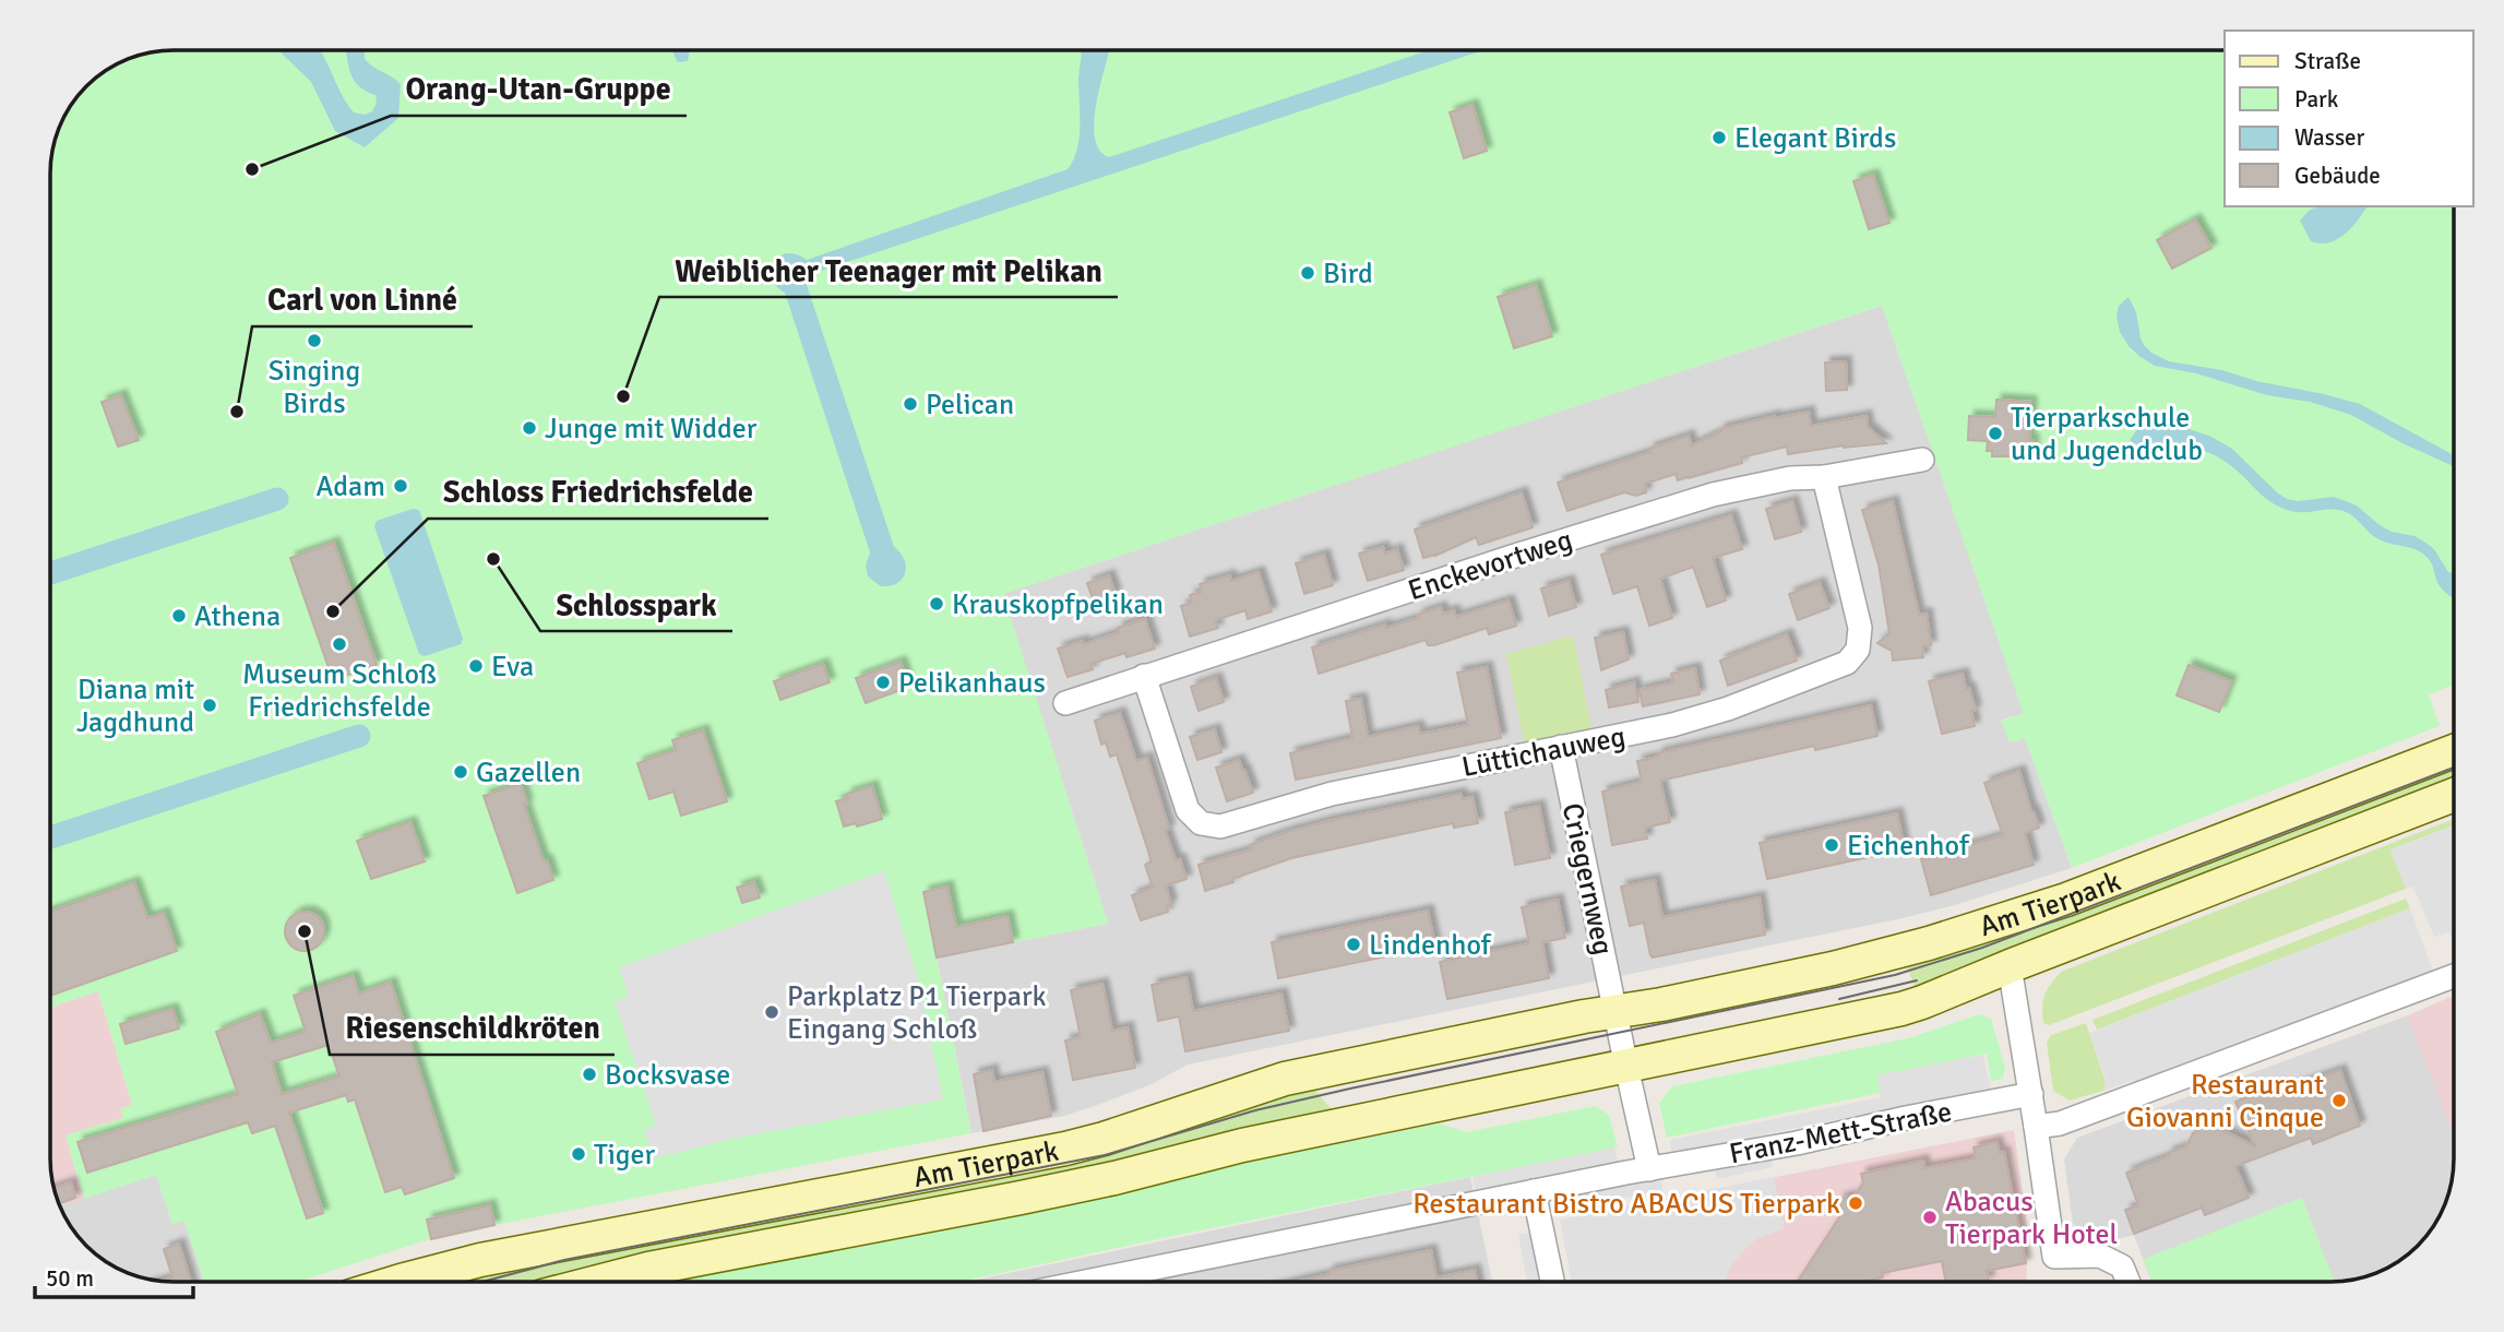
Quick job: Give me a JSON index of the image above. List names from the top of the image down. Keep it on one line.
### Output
{"streets":{"main road":["Am Tierpark"],"street":["Enckevortweg","Lüttichauweg","Criegernweg","Franz-Mett-Straße"]},"crossings":[["Enckevortweg","Lüttichauweg"],["Lüttichauweg","Criegernweg"],["Criegernweg","Am Tierpark"]],"places":["Elegant Birds","Orang-Utan-Gruppe","Bird","Singing Birds","Weiblicher Teenager mit Pelikan","Pelican","Carl von Linné","Junge mit Widder","Tierparkschule und Jugendclub","Adam","Schlosspark","Krauskopfpelikan","Schloss Friedrichsfelde","Athena","Museum Schloß Friedrichsfelde","Eva","Pelikanhaus","Diana mit Jagdhund","Gazellen","Eichenhof","Riesenschildkröten","Lindenhof","Parkplatz P1 Tierpark Eingang Schloß","Bocksvase","Restaurant Giovanni Cinque","Tiger","Restaurant Bistro ABACUS Tierpark","Abacus Tierpark Hotel"],"legend":["Straße","Park","Wasser","Gebäude"],"scale_bar":"50 m"}
